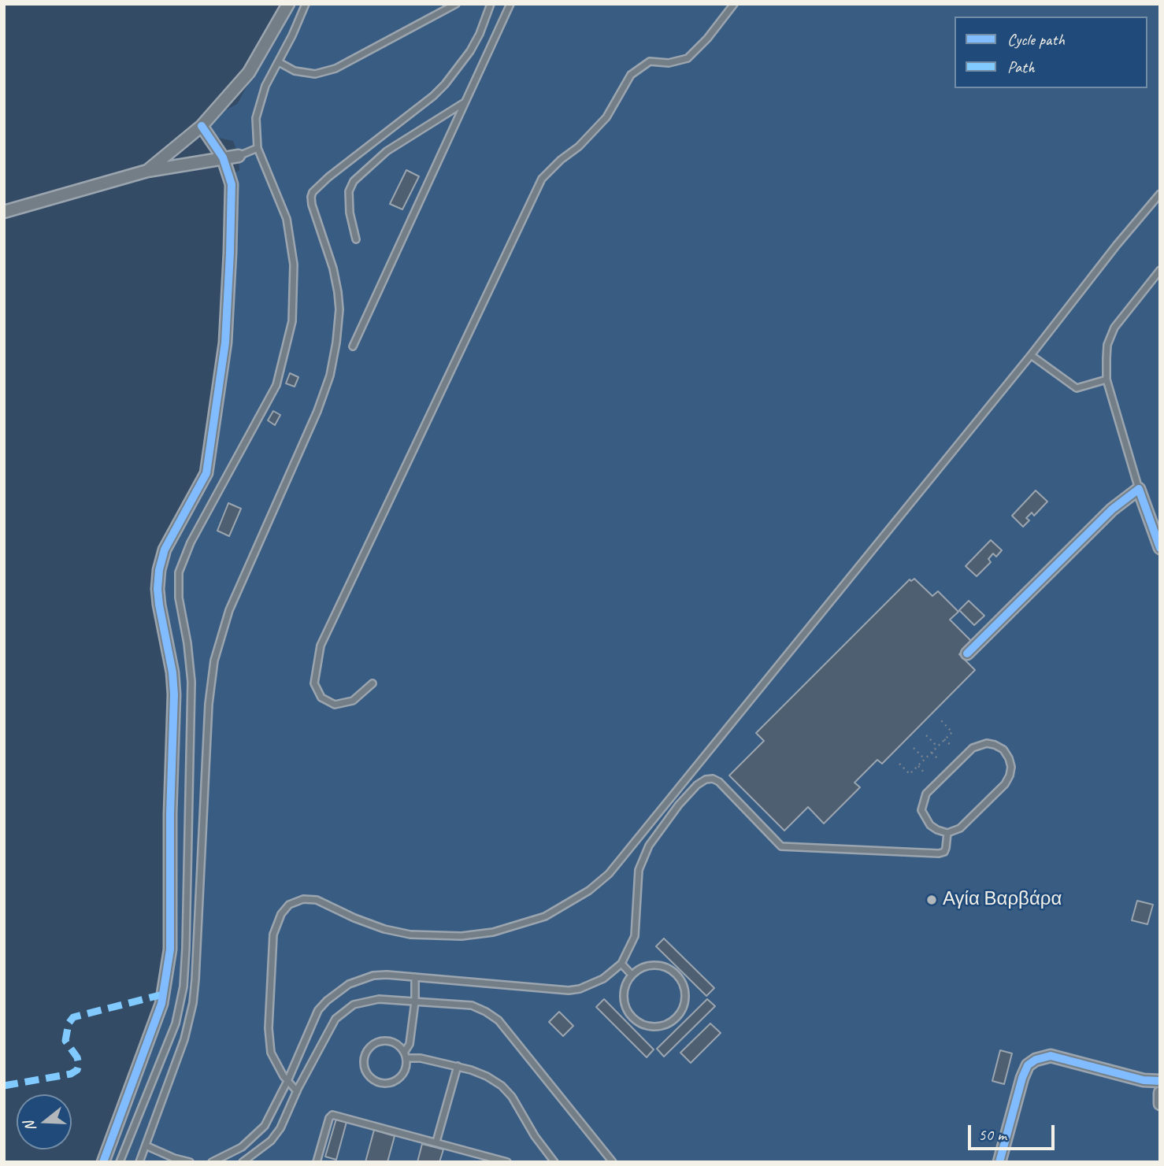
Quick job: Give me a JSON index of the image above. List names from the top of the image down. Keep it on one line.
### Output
{"places":["Αγία Βαρβάρα"],"legend":["Cycle path","Path"],"scale_bar":"50 m","north":"left"}
